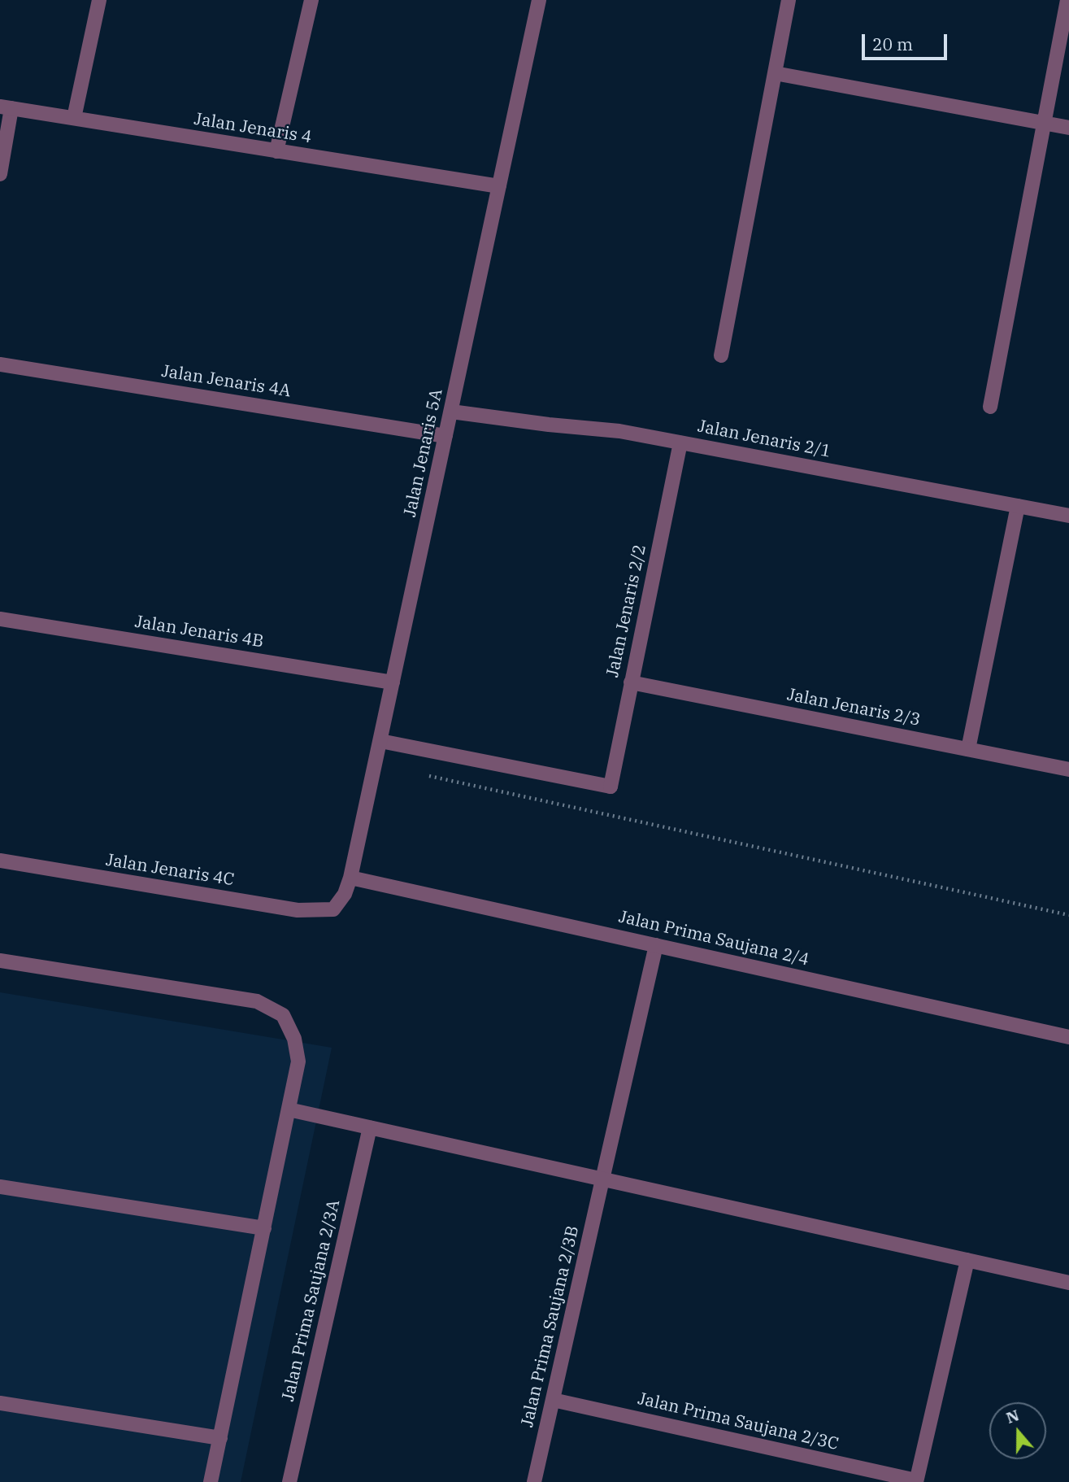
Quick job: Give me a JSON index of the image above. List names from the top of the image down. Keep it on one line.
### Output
{"streets":{"street":["Jalan Jenaris 4","Jalan Jenaris 4A","Jalan Jenaris 2/1","Jalan Jenaris 5A","Jalan Jenaris 2/2","Jalan Jenaris 4B","Jalan Jenaris 2/3","Jalan Jenaris 4C","Jalan Prima Saujana 2/4","Jalan Prima Saujana 2/3A","Jalan Prima Saujana 2/3B","Jalan Prima Saujana 2/3C"]},"crossings":[["Jalan Jenaris 4","Jalan Jenaris 5A"],["Jalan Jenaris 4A","Jalan Jenaris 5A"],["Jalan Jenaris 2/1","Jalan Jenaris 5A"],["Jalan Jenaris 2/1","Jalan Jenaris 2/2"],["Jalan Jenaris 5A","Jalan Jenaris 2/2"],["Jalan Jenaris 5A","Jalan Jenaris 4B"],["Jalan Jenaris 5A","Jalan Jenaris 4C"],["Jalan Jenaris 5A","Jalan Prima Saujana 2/4"],["Jalan Jenaris 2/2","Jalan Jenaris 2/3"],["Jalan Prima Saujana 2/4","Jalan Prima Saujana 2/3B"],["Jalan Prima Saujana 2/3B","Jalan Prima Saujana 2/3C"]],"scale_bar":"20 m","north":"top"}
